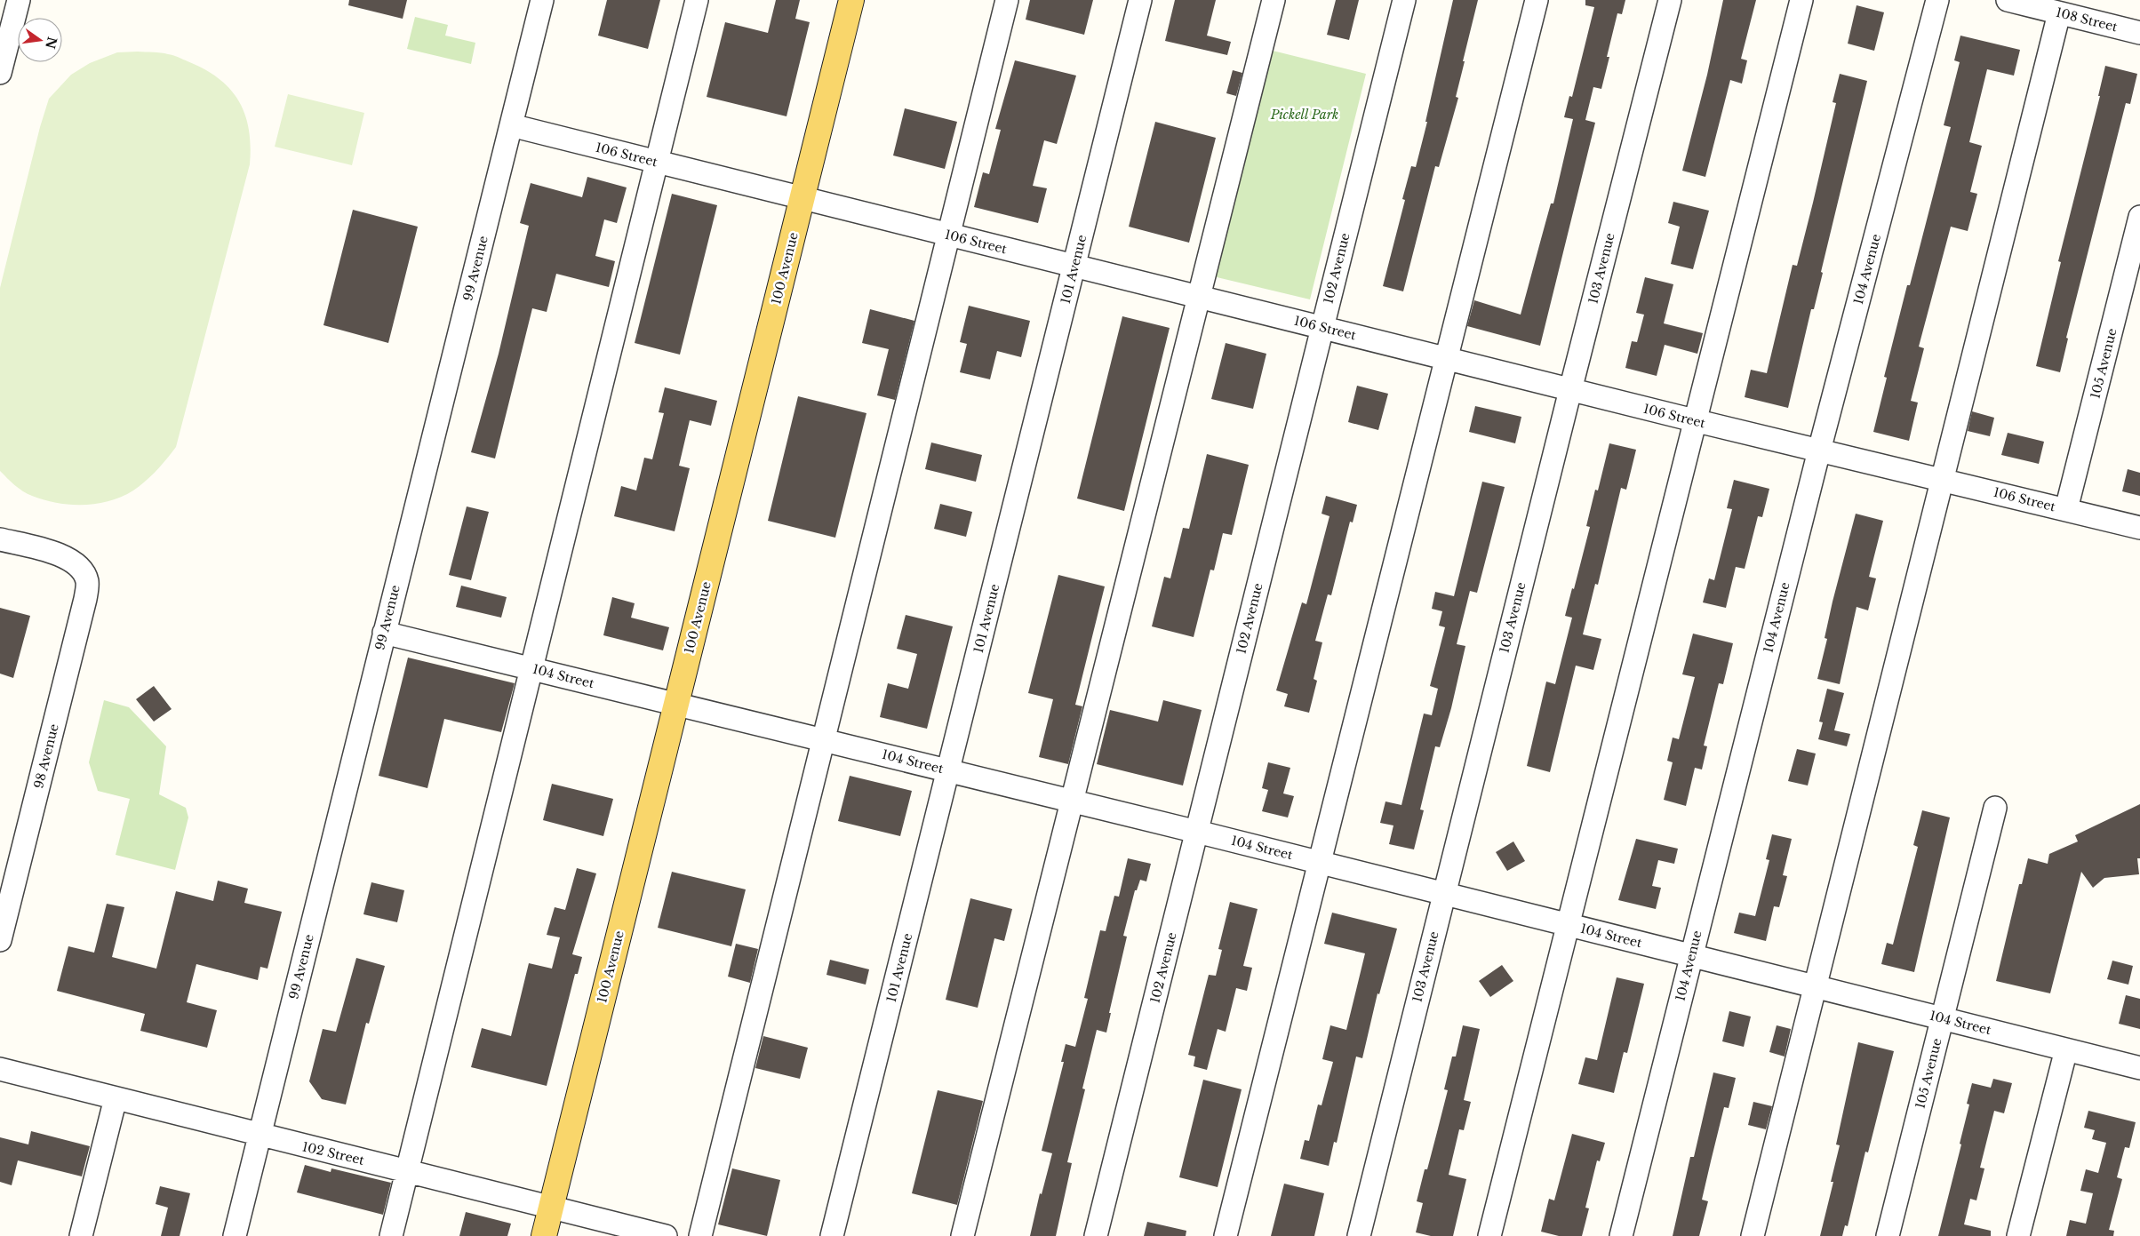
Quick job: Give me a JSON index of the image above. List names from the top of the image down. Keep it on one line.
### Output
{"streets":{"main road":["100 Avenue"],"street":["108 Street","106 Street","99 Avenue","102 Avenue","103 Avenue","101 Avenue","104 Avenue","105 Avenue","104 Street","98 Avenue","102 Street"]},"crossings":[["106 Street","99 Avenue"],["106 Street","100 Avenue"],["106 Street","102 Avenue"],["106 Street","103 Avenue"],["106 Street","101 Avenue"],["106 Street","104 Avenue"],["106 Street","105 Avenue"],["99 Avenue","104 Street"],["99 Avenue","102 Street"],["100 Avenue","104 Street"],["100 Avenue","102 Street"],["102 Avenue","104 Street"],["103 Avenue","104 Street"],["101 Avenue","104 Street"],["104 Avenue","104 Street"],["105 Avenue","104 Street"]],"parks":["Pickell Park"],"north":"right"}
